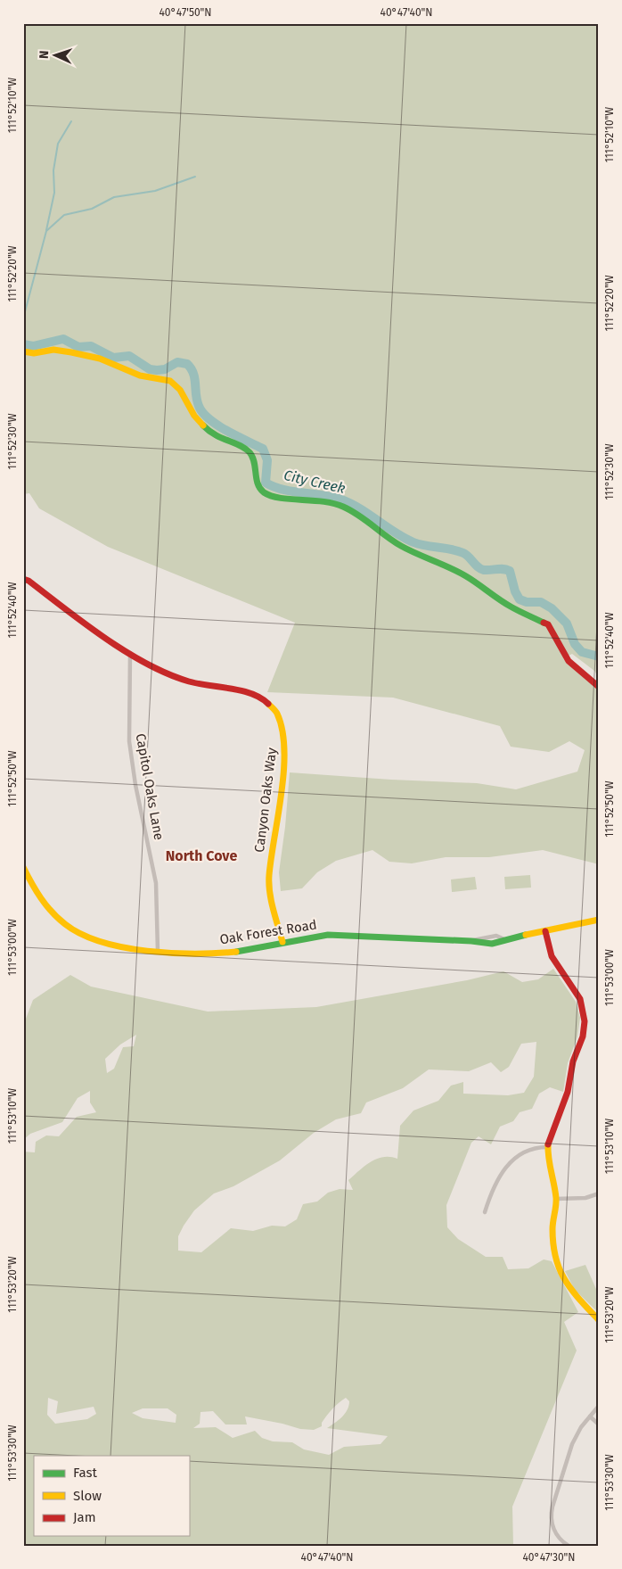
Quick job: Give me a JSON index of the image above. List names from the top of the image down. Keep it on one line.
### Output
{"streets":{"street":["Capitol Oaks Lane","Canyon Oaks Way","Oak Forest Road"]},"crossings":[["Capitol Oaks Lane","Canyon Oaks Way"],["Capitol Oaks Lane","Oak Forest Road"],["Canyon Oaks Way","Oak Forest Road"]],"districts":["North Cove"],"water":["City Creek"],"legend":["Fast","Slow","Jam"],"north":"left","coordinates":["40°47'50\"N","40°47'40\"N","111°52'10\"W","111°52'20\"W","111°52'30\"W","111°52'40\"W","111°52'50\"W","111°53'00\"W","111°53'10\"W","111°53'20\"W","111°53'30\"W","40°47'30\"N"]}
